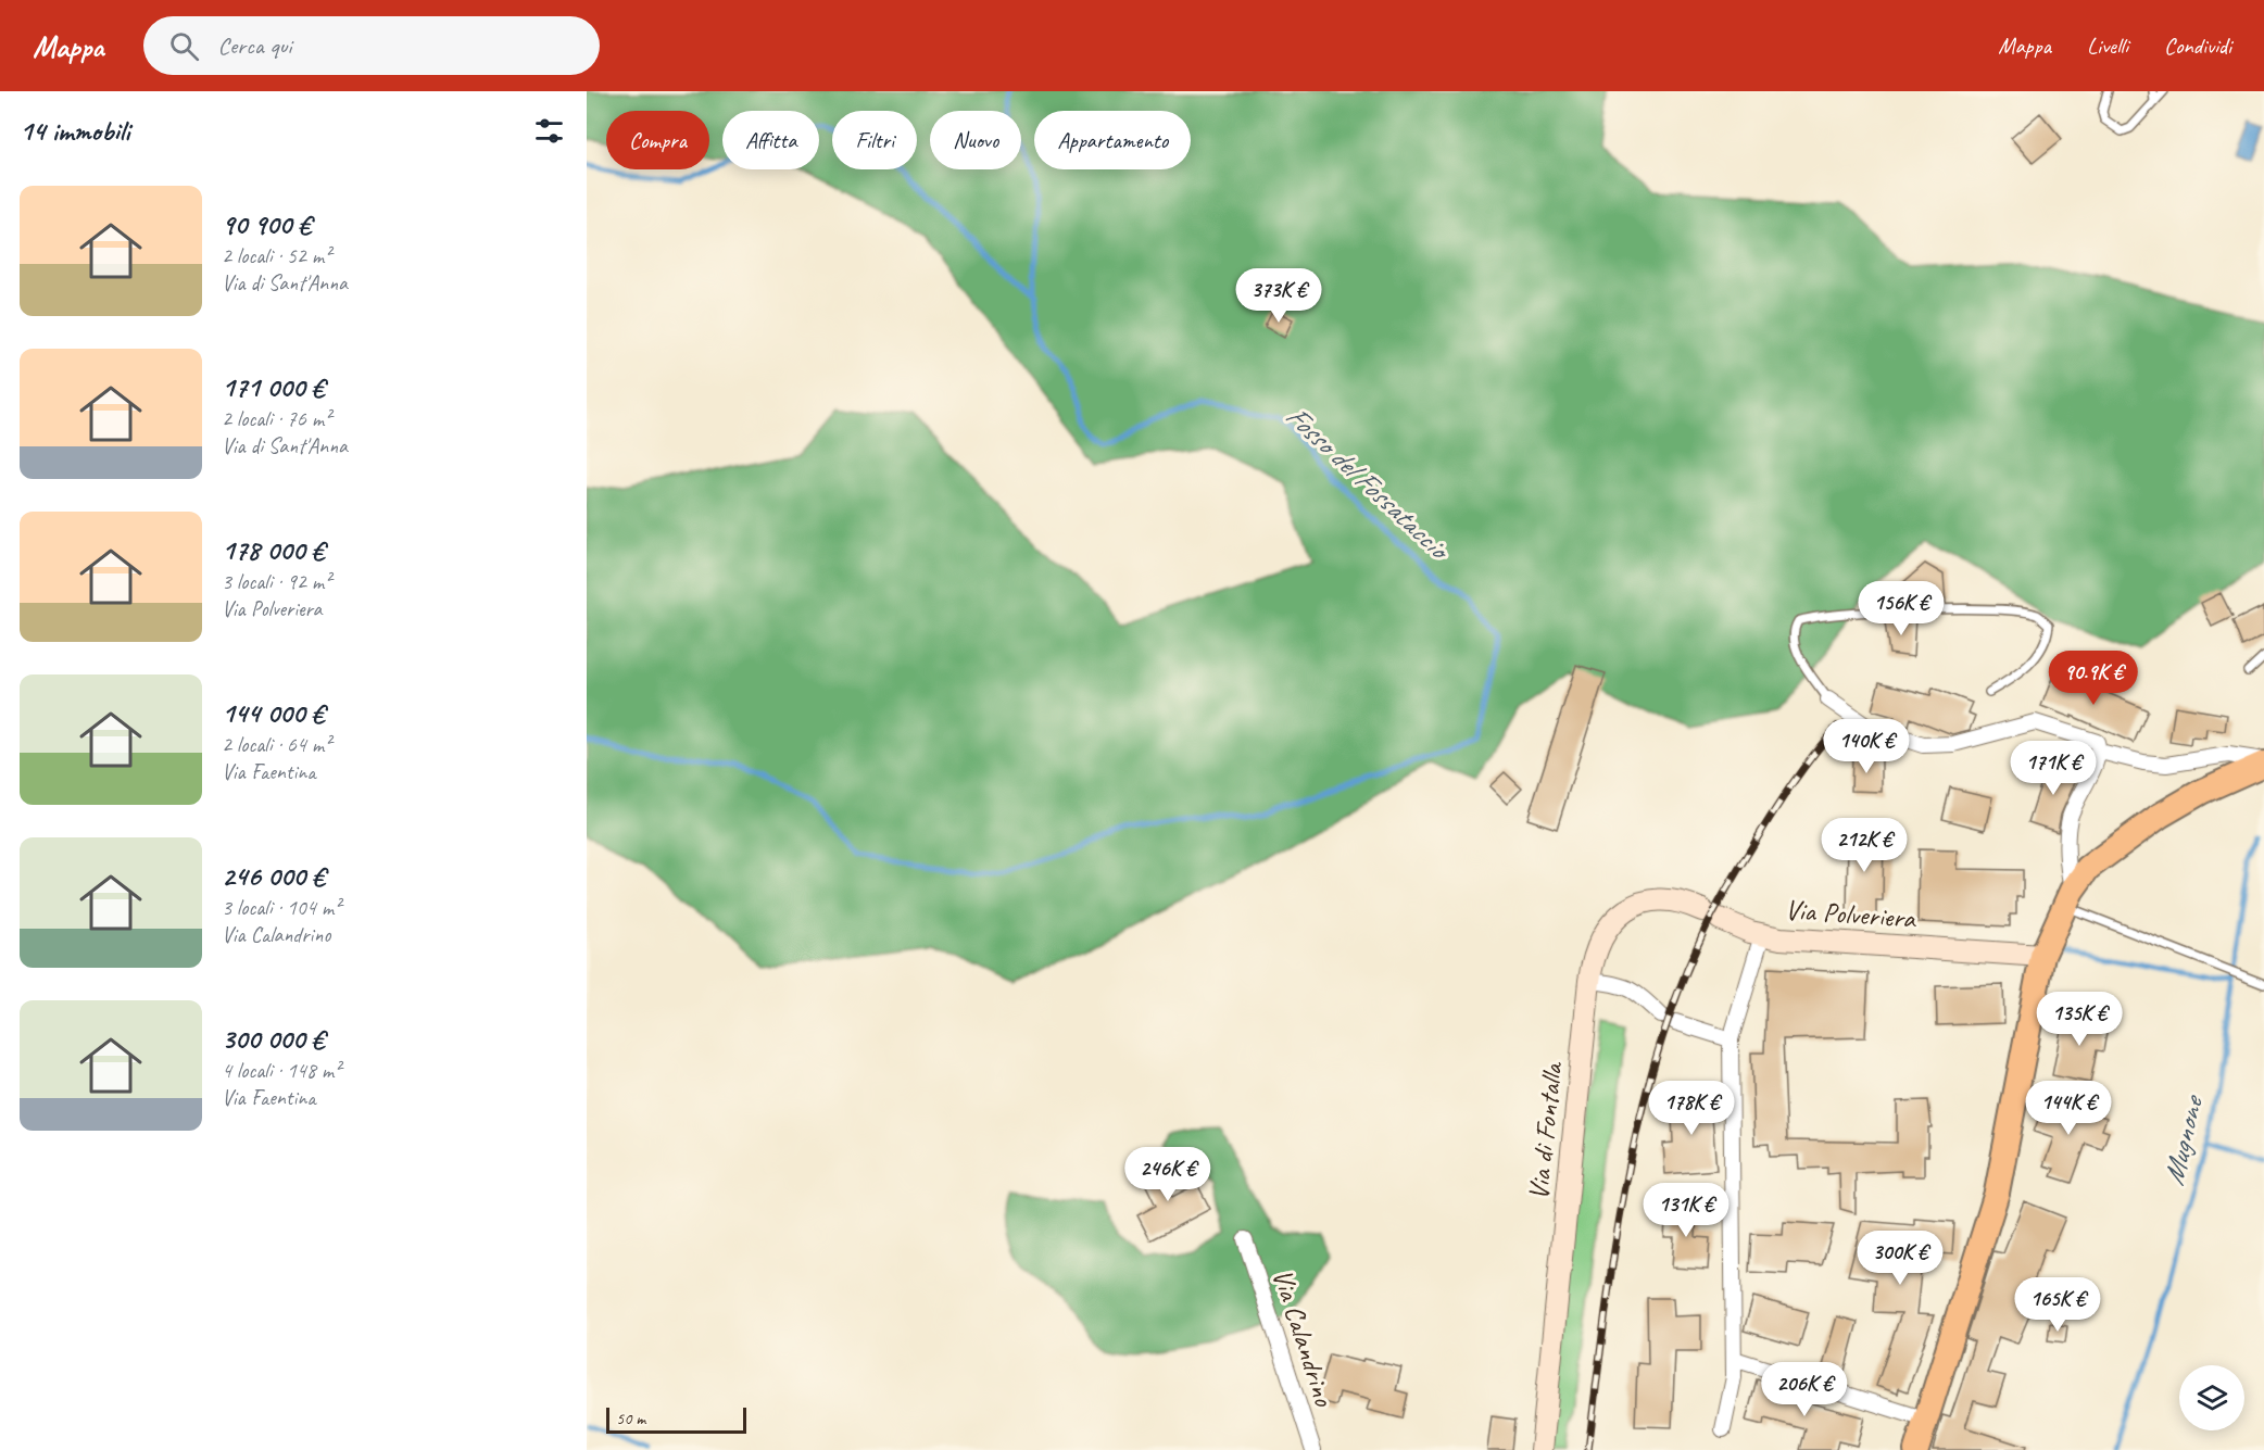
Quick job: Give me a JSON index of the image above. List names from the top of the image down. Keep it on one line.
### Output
{"streets":{"street":["Via Polveriera","Via di Fontalla","Via Calandrino"]},"crossings":[["Via Polveriera","Via di Fontalla"]],"water":["Fosso del Fossataccio","Mugnone"],"scale_bar":"50 m","page":{"header":"Mappa","search":"Cerca qui","nav":["Mappa","Livelli","Condividi"],"heading":"14 immobili","chip":["Compra","Affitta","Filtri","Nuovo","Appartamento"],"list":[{"name":"90 900 €","note":"2 locali · 52 m² · Via di Sant'Anna"},{"name":"171 000 €","note":"2 locali · 76 m² · Via di Sant'Anna"},{"name":"178 000 €","note":"3 locali · 92 m² · Via Polveriera"},{"name":"144 000 €","note":"2 locali · 64 m² · Via Faentina"},{"name":"246 000 €","note":"3 locali · 104 m² · Via Calandrino"},{"name":"300 000 €","note":"4 locali · 148 m² · Via Faentina"}],"price":["373K €","156K €","90.9K €","140K €","171K €","212K €","135K €","178K €","144K €","246K €","131K €","300K €","165K €","206K €"],"scale":"50 m"}}
